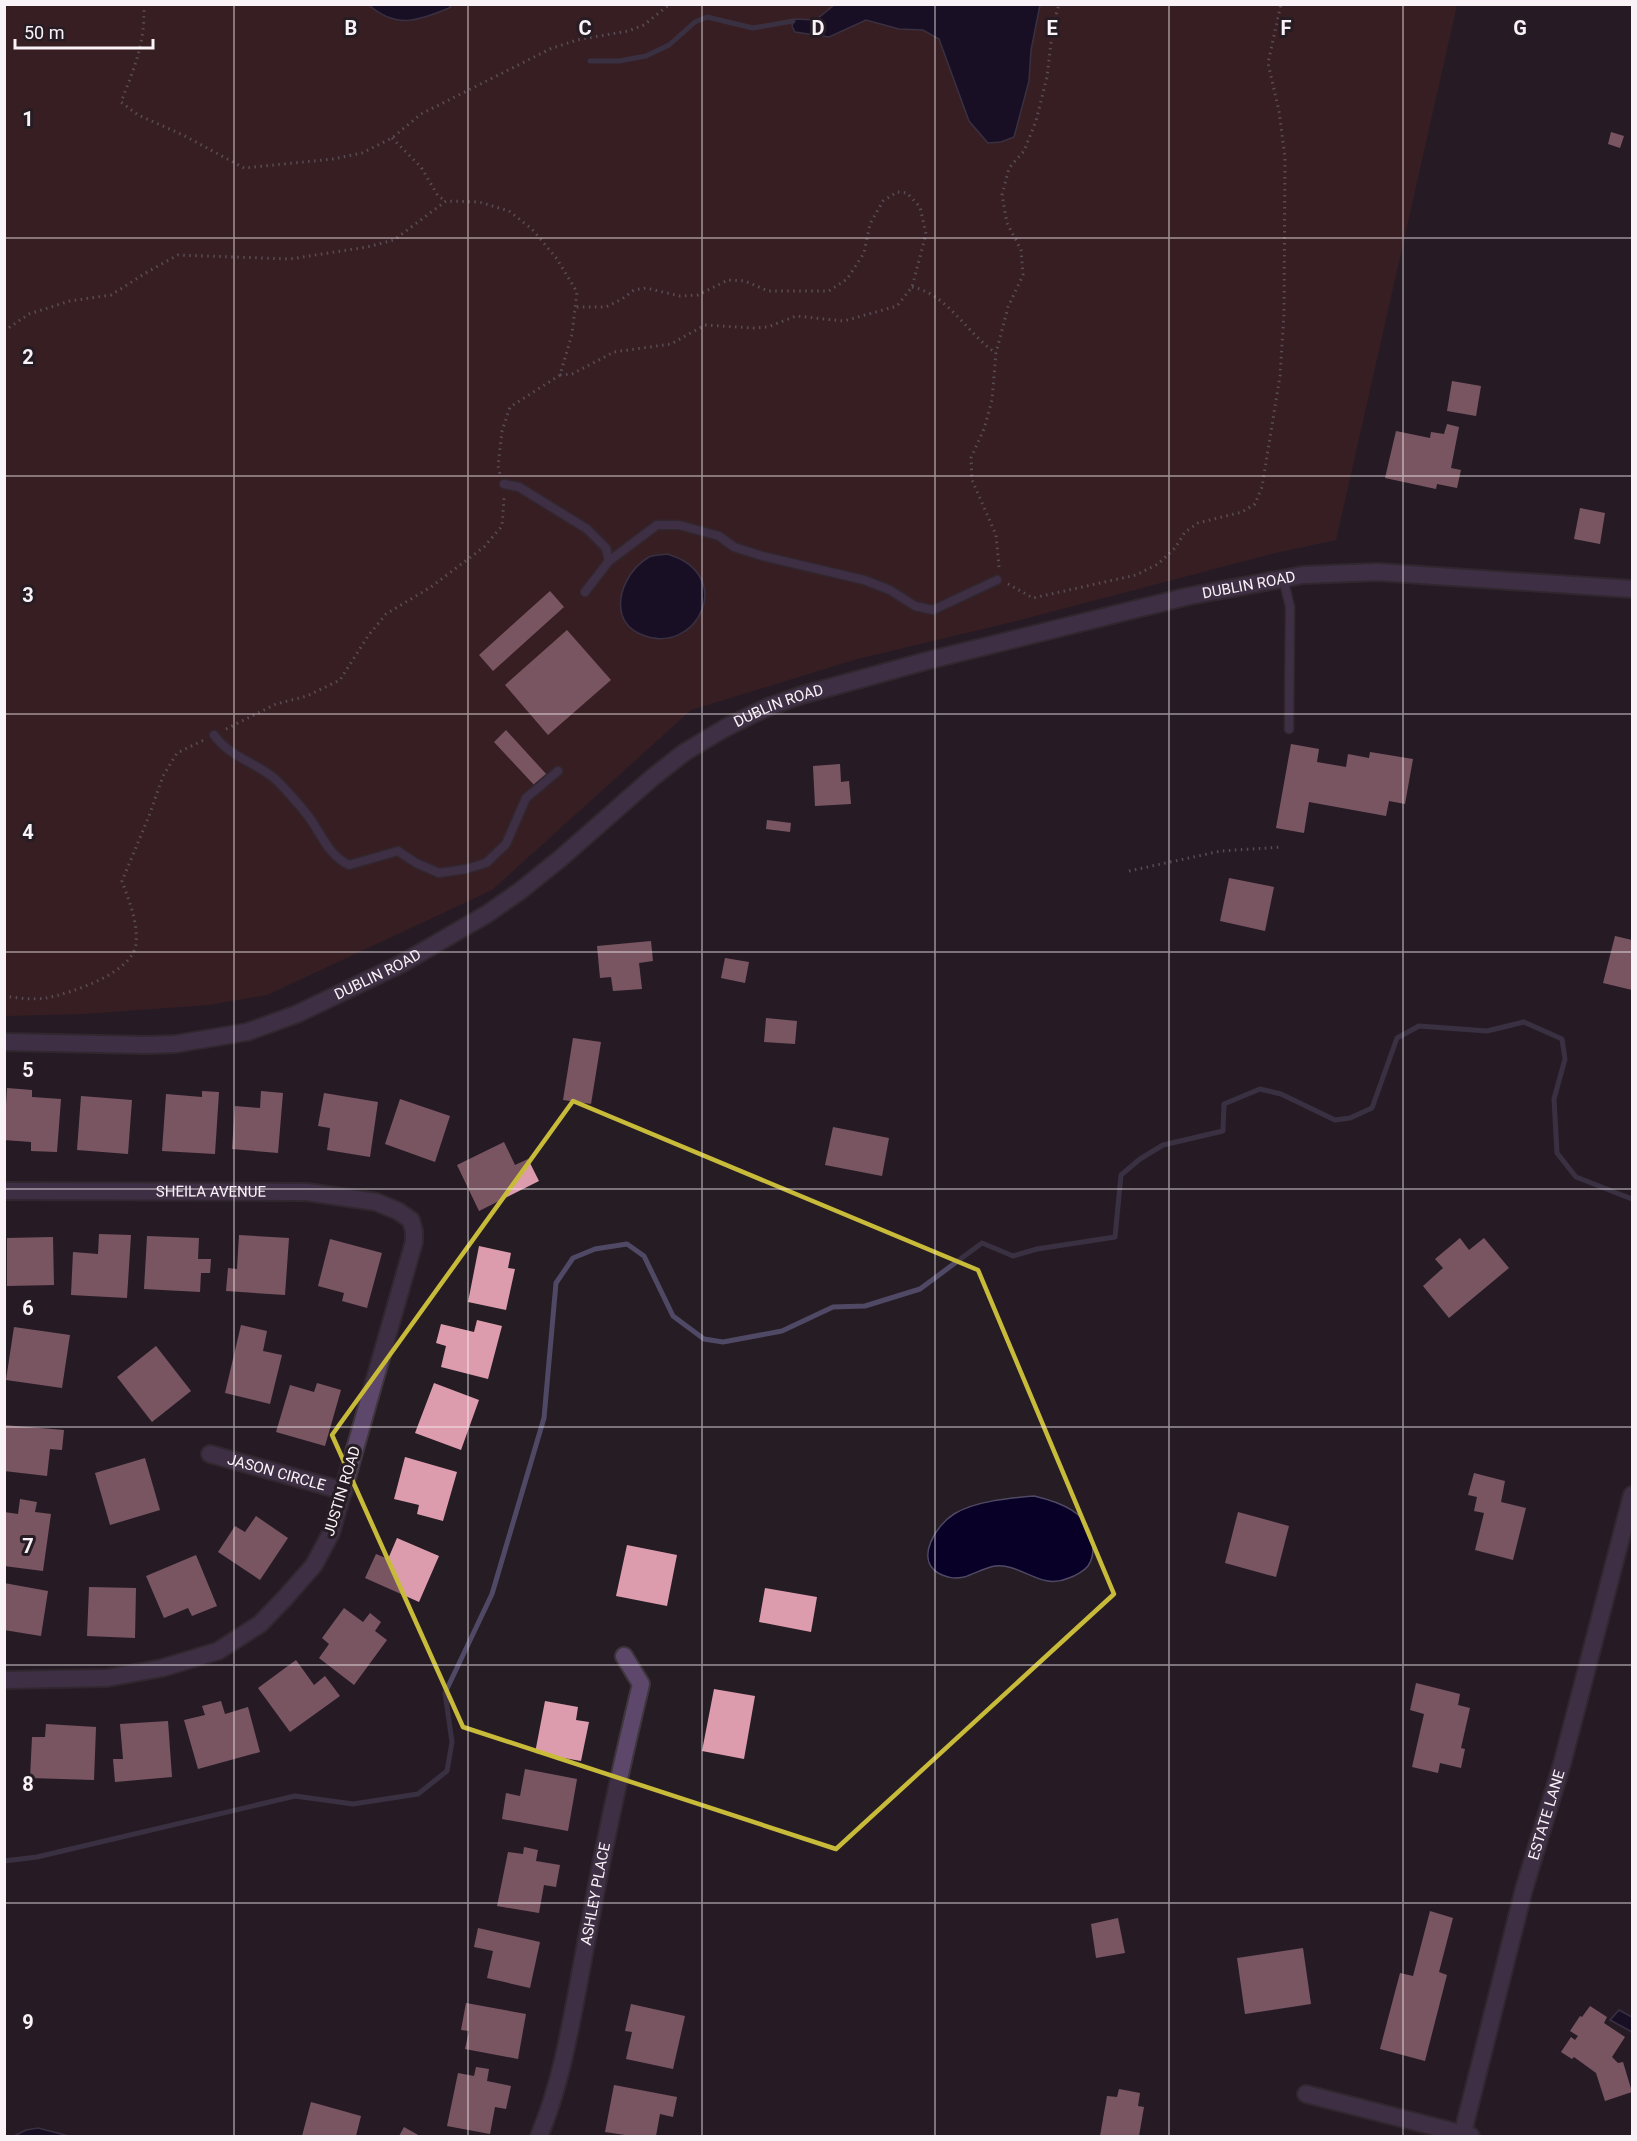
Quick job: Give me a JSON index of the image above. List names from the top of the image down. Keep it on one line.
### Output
{"streets":{"street":["DUBLIN ROAD","SHEILA AVENUE","JASON CIRCLE","JUSTIN ROAD","ESTATE LANE","ASHLEY PLACE"]},"crossings":[["SHEILA AVENUE","JUSTIN ROAD"],["JASON CIRCLE","JUSTIN ROAD"]],"scale_bar":"50 m","grid":{"columns":["B","C","D","E","F","G"],"rows":["1","2","3","4","5","6","7","8","9"]}}
